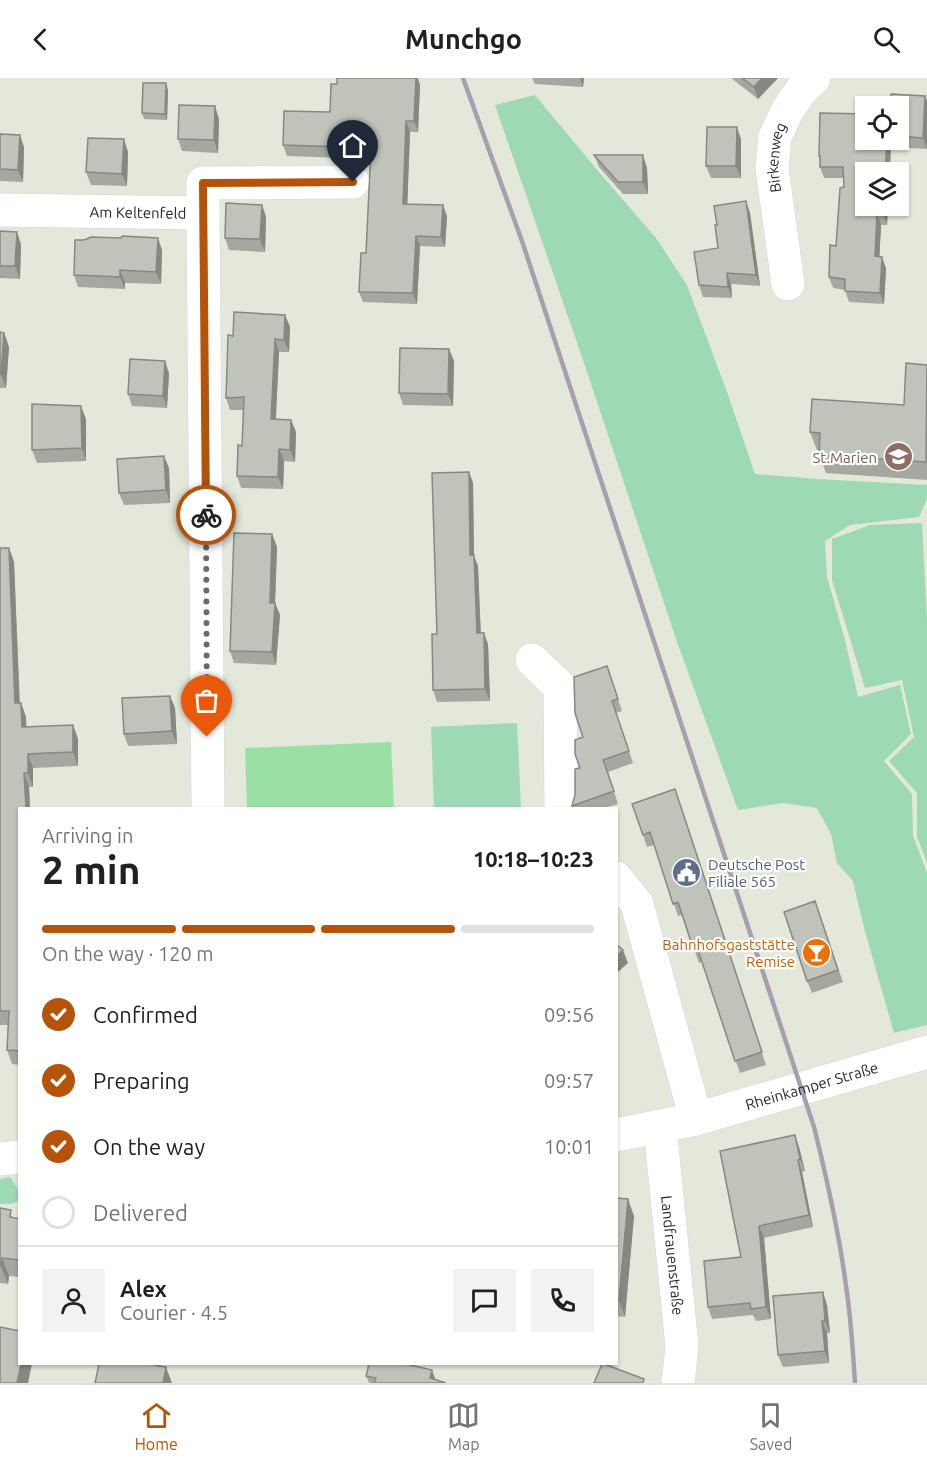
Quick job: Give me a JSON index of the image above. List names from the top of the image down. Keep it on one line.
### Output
{"streets":{"street":["Birkenweg","Am Keltenfeld","Rheinkamper Straße","Landfrauenstraße"]},"crossings":[["Rheinkamper Straße","Landfrauenstraße"]],"places":{"school or university":["St.Marien"],"public building":["Deutsche Post Filiale 565"],"bar":["Bahnhofsgaststätte Remise"]},"page":{"header":"Munchgo","heading":["2 min","Arriving in","10:18–10:23"],"panel":["Alex","Courier · 4.5"],"bar":"On the way · 120 m","list":[["Confirmed","09:56"],["Preparing","09:57"],["On the way","10:01"],"Delivered"],"tabs":["Home","Map","Saved"]}}
